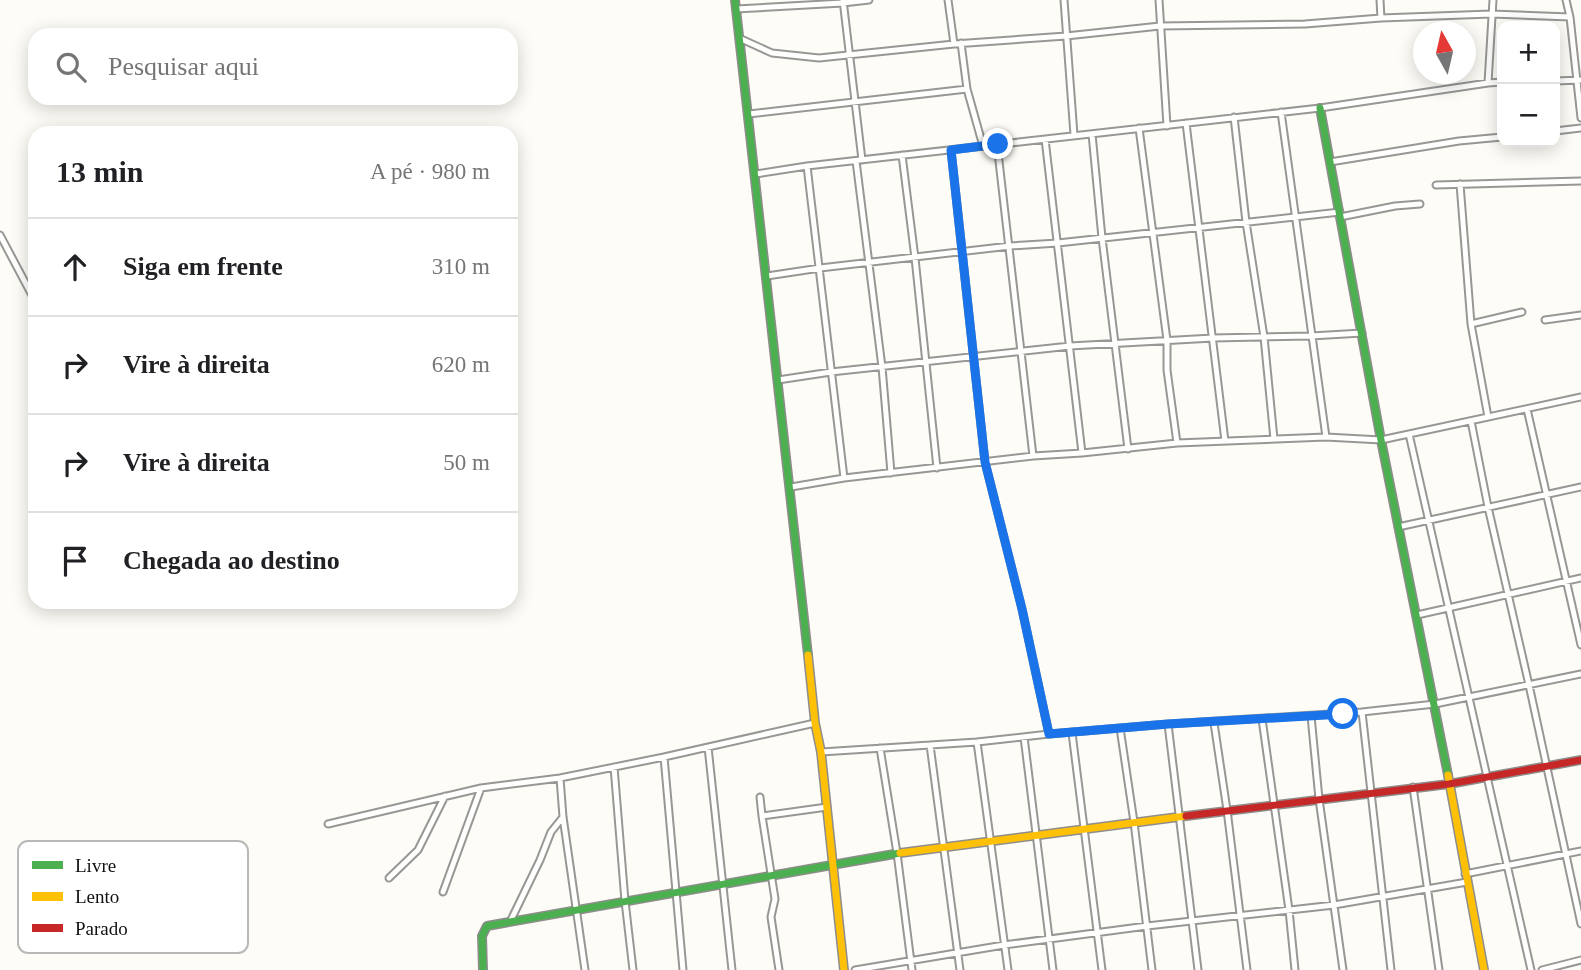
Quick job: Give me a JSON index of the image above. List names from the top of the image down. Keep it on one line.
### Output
{"legend":["Livre","Lento","Parado"],"north":"top","page":{"map_buttons":["+","−"],"search":"Pesquisar aqui","heading":["13 min","A pé · 980 m"],"list":[["Siga em frente","310 m"],["Vire à direita","620 m"],["Vire à direita","50 m"],"Chegada ao destino"]}}
